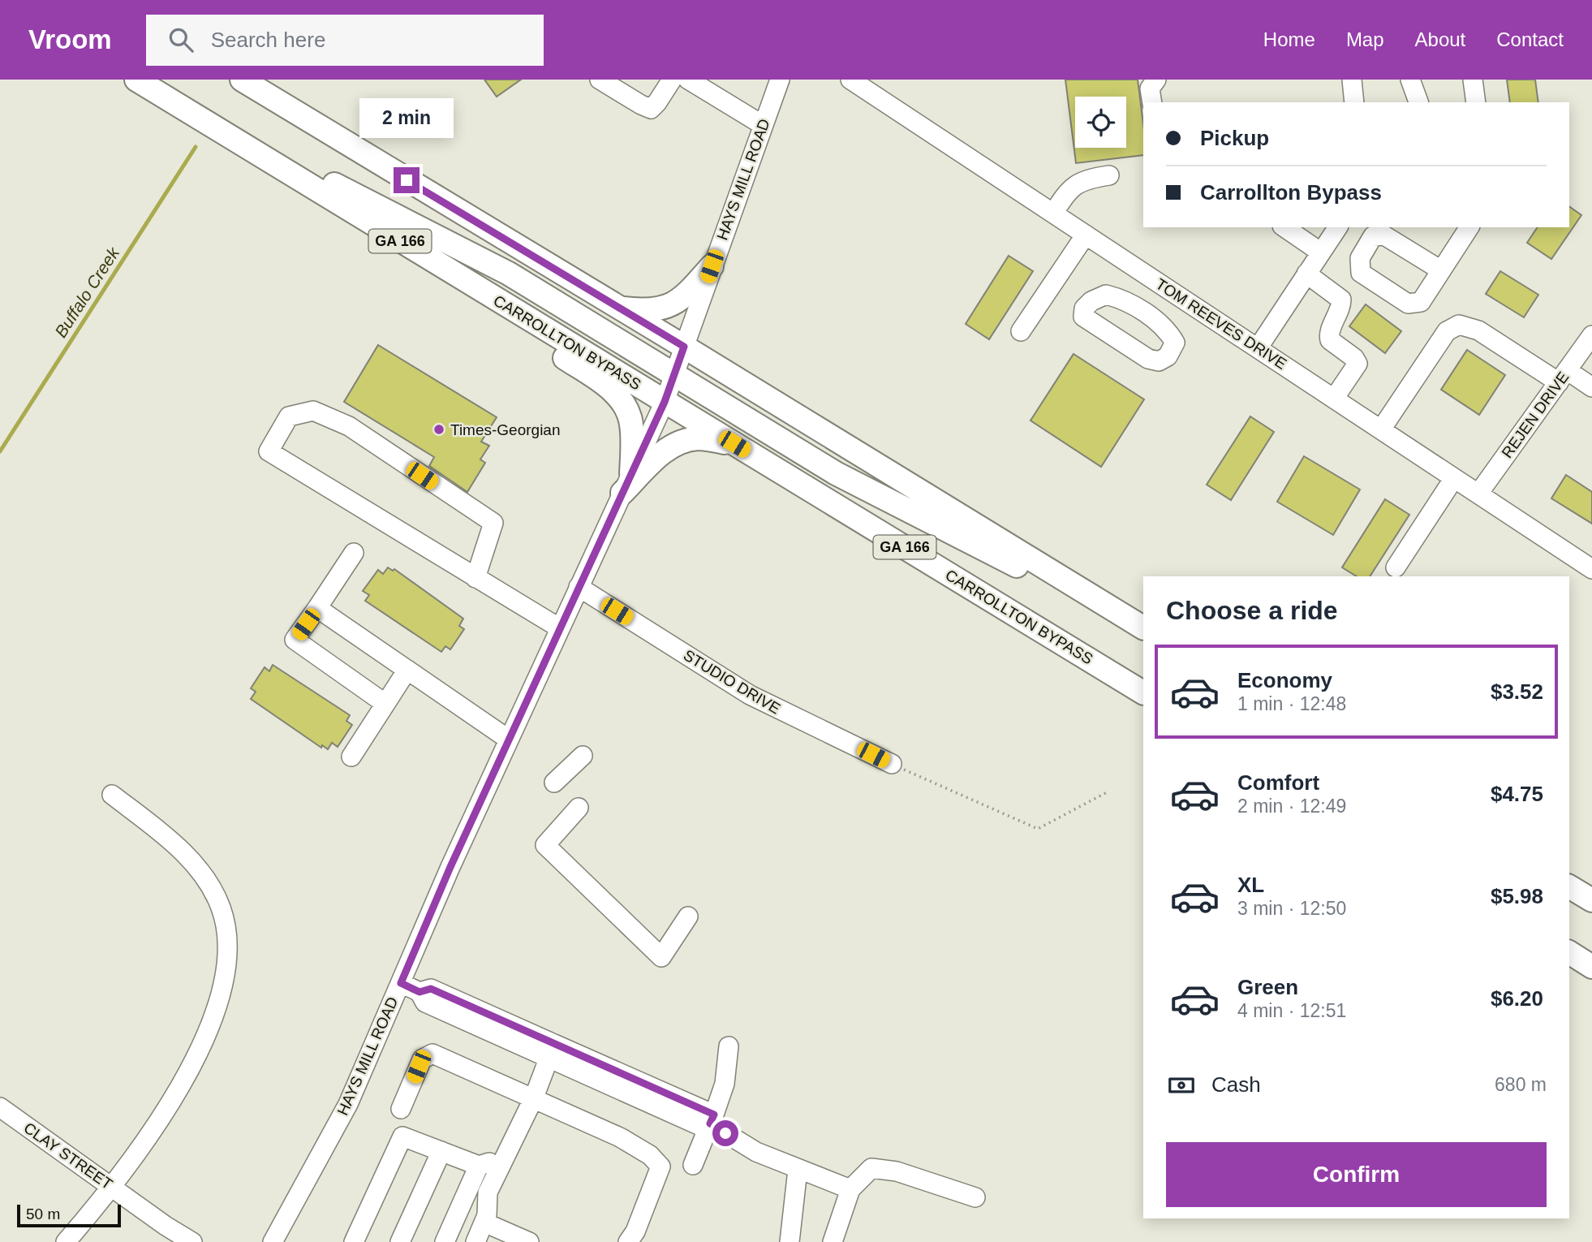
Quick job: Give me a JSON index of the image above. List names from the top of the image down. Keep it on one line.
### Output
{"streets":{"main road":["GA 166","CARROLLTON BYPASS"],"street":["HAYS MILL ROAD","TOM REEVES DRIVE","REJEN DRIVE","STUDIO DRIVE","CLAY STREET"]},"crossings":[["HAYS MILL ROAD","CARROLLTON BYPASS"],["HAYS MILL ROAD","STUDIO DRIVE"],["TOM REEVES DRIVE","REJEN DRIVE"]],"water":["Buffalo Creek"],"places":["Times-Georgian"],"scale_bar":"50 m","page":{"header":"Vroom","search":"Search here","nav":["Home","Map","About","Contact"],"bubble":"2 min","banner":["Pickup","Carrollton Bypass"],"heading":"Choose a ride","list":[{"name":"Economy","note":"1 min · 12:48","value":"$3.52"},{"name":"Comfort","note":"2 min · 12:49","value":"$4.75"},{"name":"XL","note":"3 min · 12:50","value":"$5.98"},{"name":"Green","note":"4 min · 12:51","value":"$6.20"}],"pay":["Cash","680 m"],"buttons":"Confirm","scale":"50 m"}}
